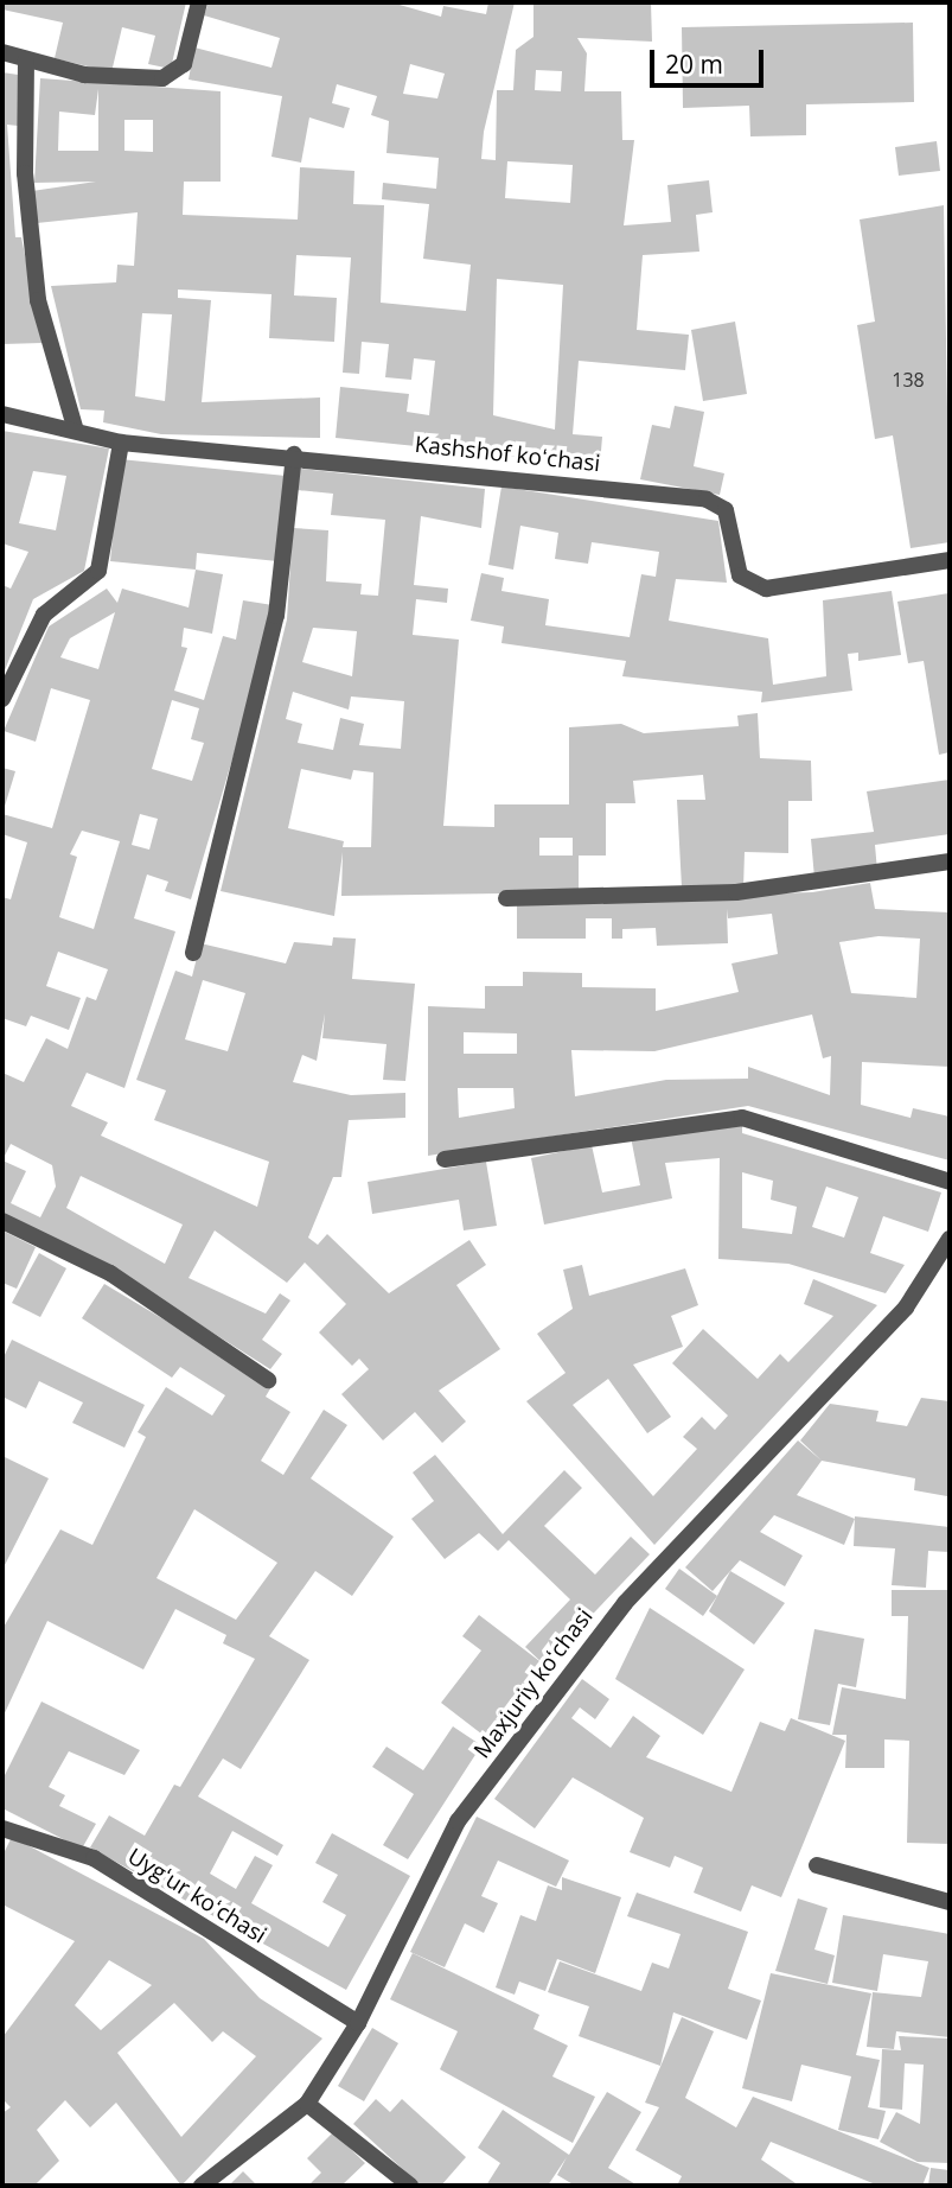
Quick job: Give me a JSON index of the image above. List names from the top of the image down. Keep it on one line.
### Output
{"streets":{"street":["Kashshof koʻchasi","Maxjuriy koʻchasi","Uygʻur koʻchasi"]},"crossings":[["Maxjuriy koʻchasi","Uygʻur koʻchasi"]],"house_numbers":["138"],"scale_bar":"20 m"}
